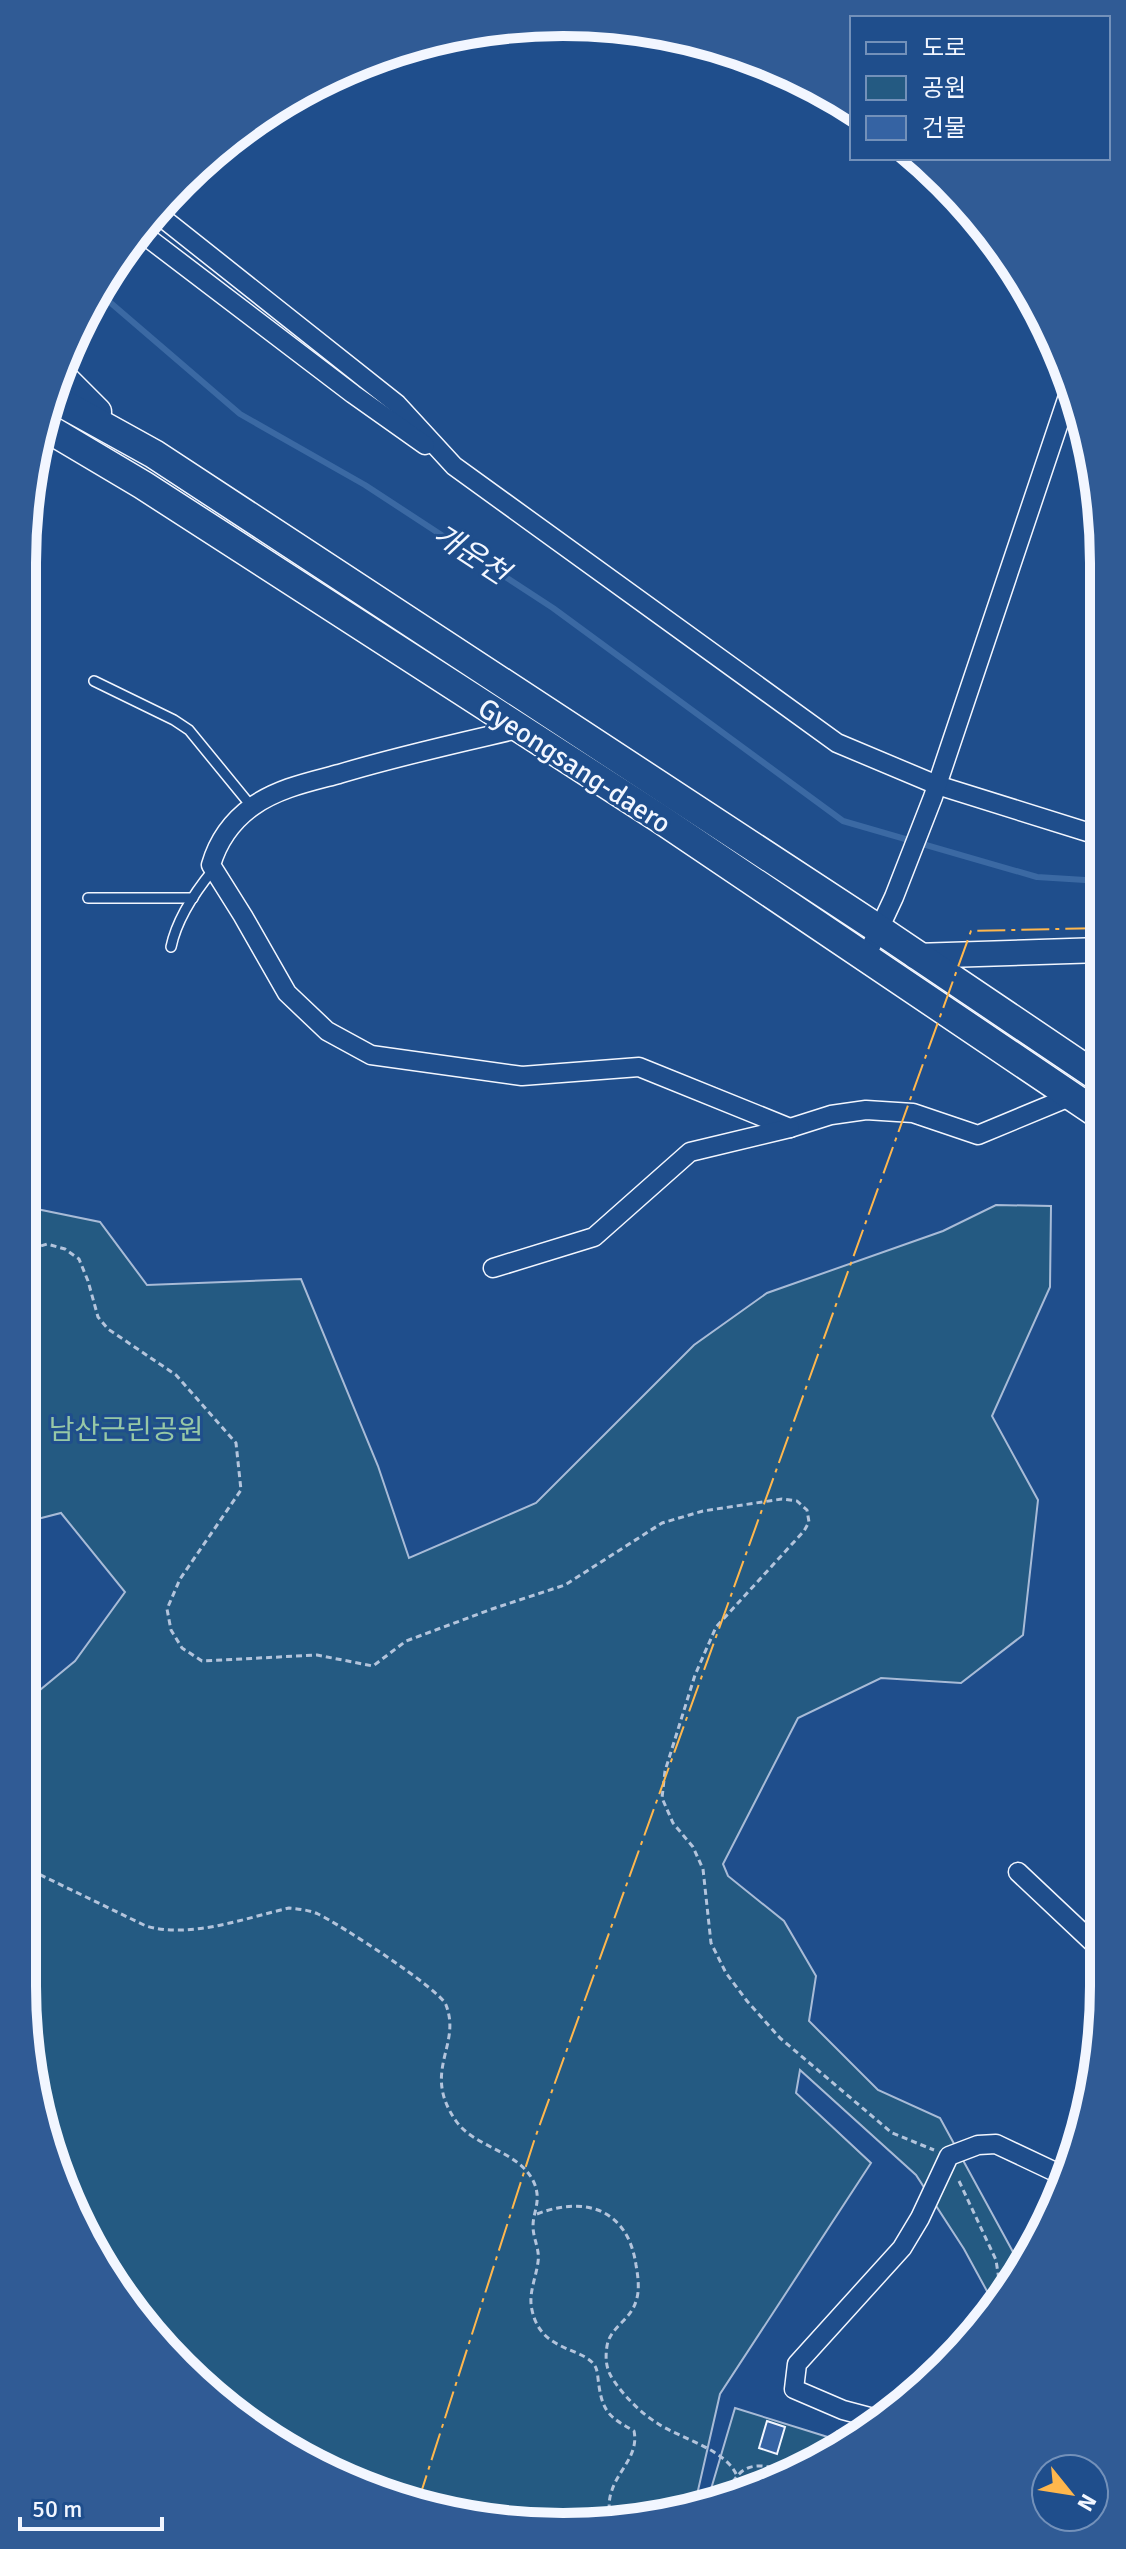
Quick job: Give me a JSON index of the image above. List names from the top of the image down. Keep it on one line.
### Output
{"streets":{"main road":["Gyeongsang-daero"]},"water":["개운천"],"parks":["남산근린공원"],"legend":["도로","공원","건물"],"scale_bar":"50 m","north":"bottom right"}
